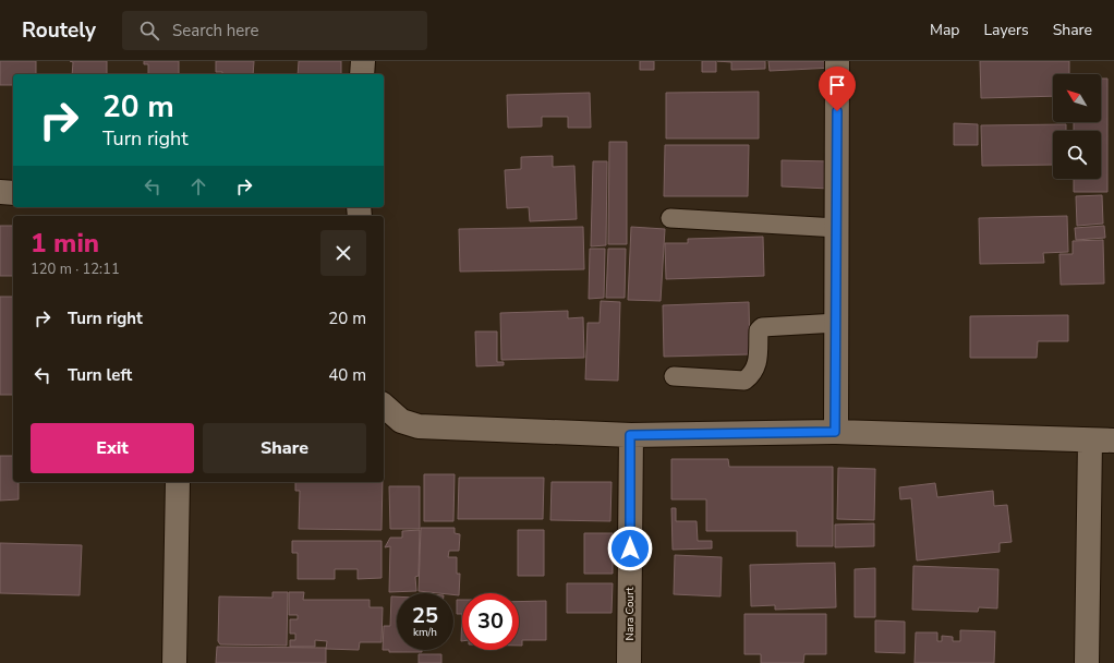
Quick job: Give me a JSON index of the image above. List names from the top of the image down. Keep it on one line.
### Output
{"streets":{"street":["Nara Court"]},"north":"top left","page":{"header":"Routely","search":"Search here","nav":["Map","Layers","Share"],"turn":["20 m","Turn right"],"heading":["1 min","120 m · 12:11"],"list":[{"name":"Turn right","value":"20 m"},{"name":"Turn left","value":"40 m"}],"buttons":["Exit","Share"],"speed":"25 km/h","limit":"30"}}
